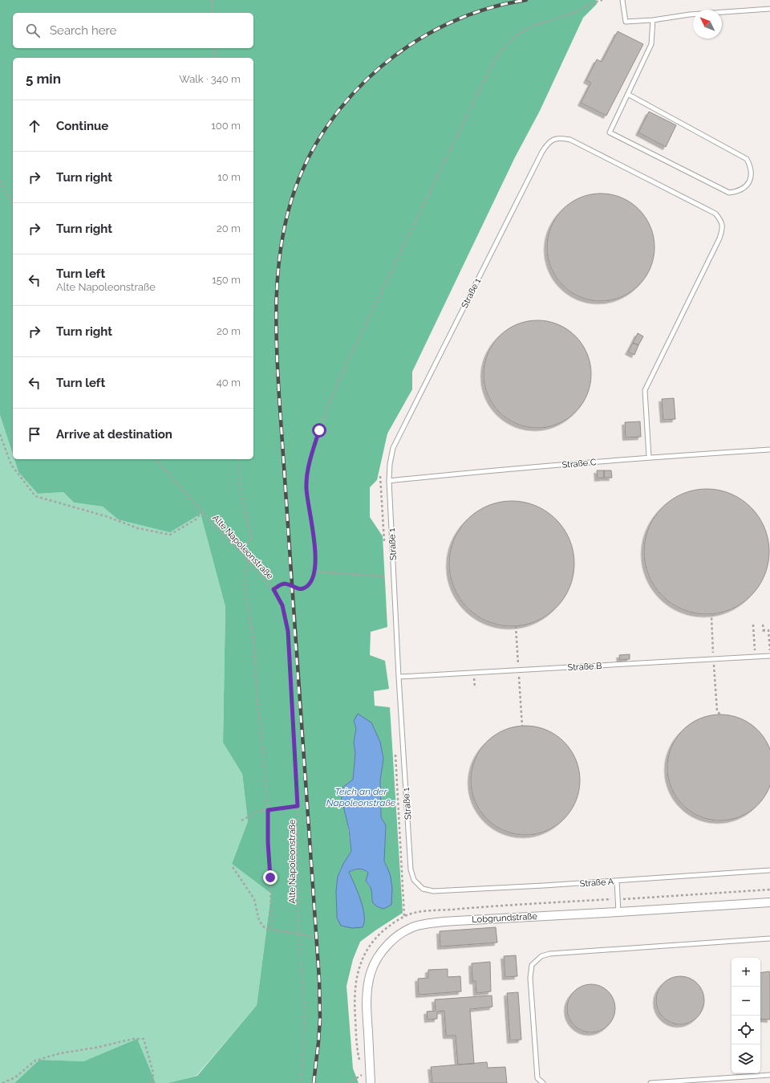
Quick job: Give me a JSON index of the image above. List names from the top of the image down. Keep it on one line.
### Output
{"streets":{"street":["Lobgrundstraße"],"lane":["Straße 1","Straße C","Straße B","Straße A"],"path":["Alte Napoleonstraße"]},"crossings":[["Straße 1","Straße C"],["Straße 1","Straße B"],["Straße 1","Straße A"]],"water":["Teich an der Napoleonstraße"],"north":"top left","page":{"search":"Search here","heading":["5 min","Walk · 340 m"],"list":[["Continue","100 m"],["Turn right","10 m"],["Turn right","20 m"],["Turn left","Alte Napoleonstraße","150 m"],["Turn right","20 m"],["Turn left","40 m"],"Arrive at destination"],"map_buttons":["+","−"]}}
